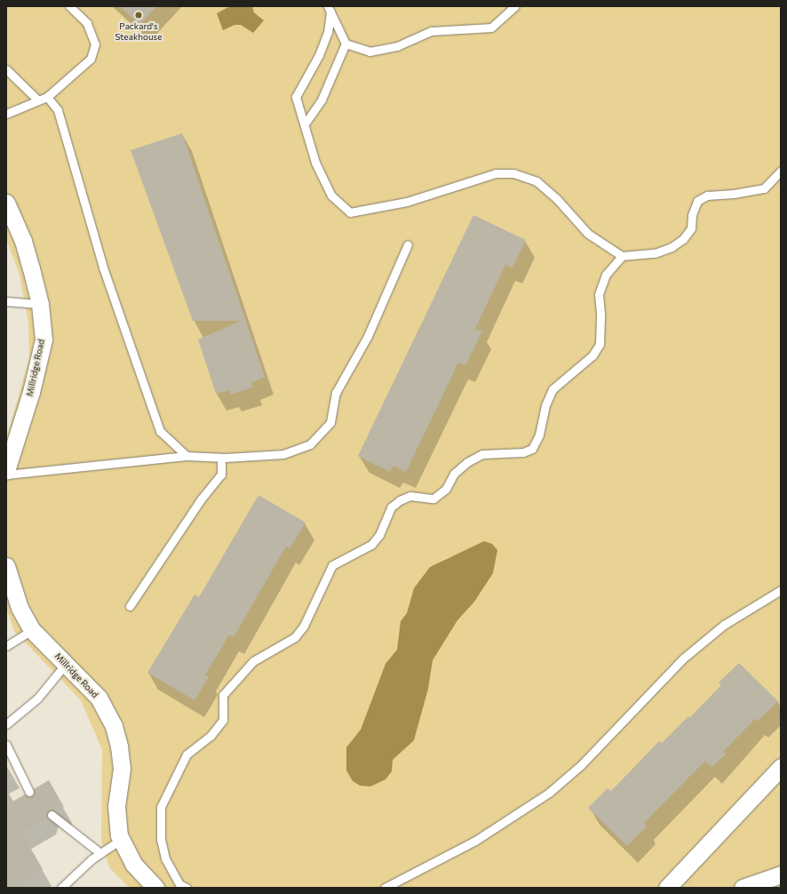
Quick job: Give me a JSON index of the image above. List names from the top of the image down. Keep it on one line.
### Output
{"streets":{"street":["Millridge Road"]},"places":["Packard's Steakhouse"]}
